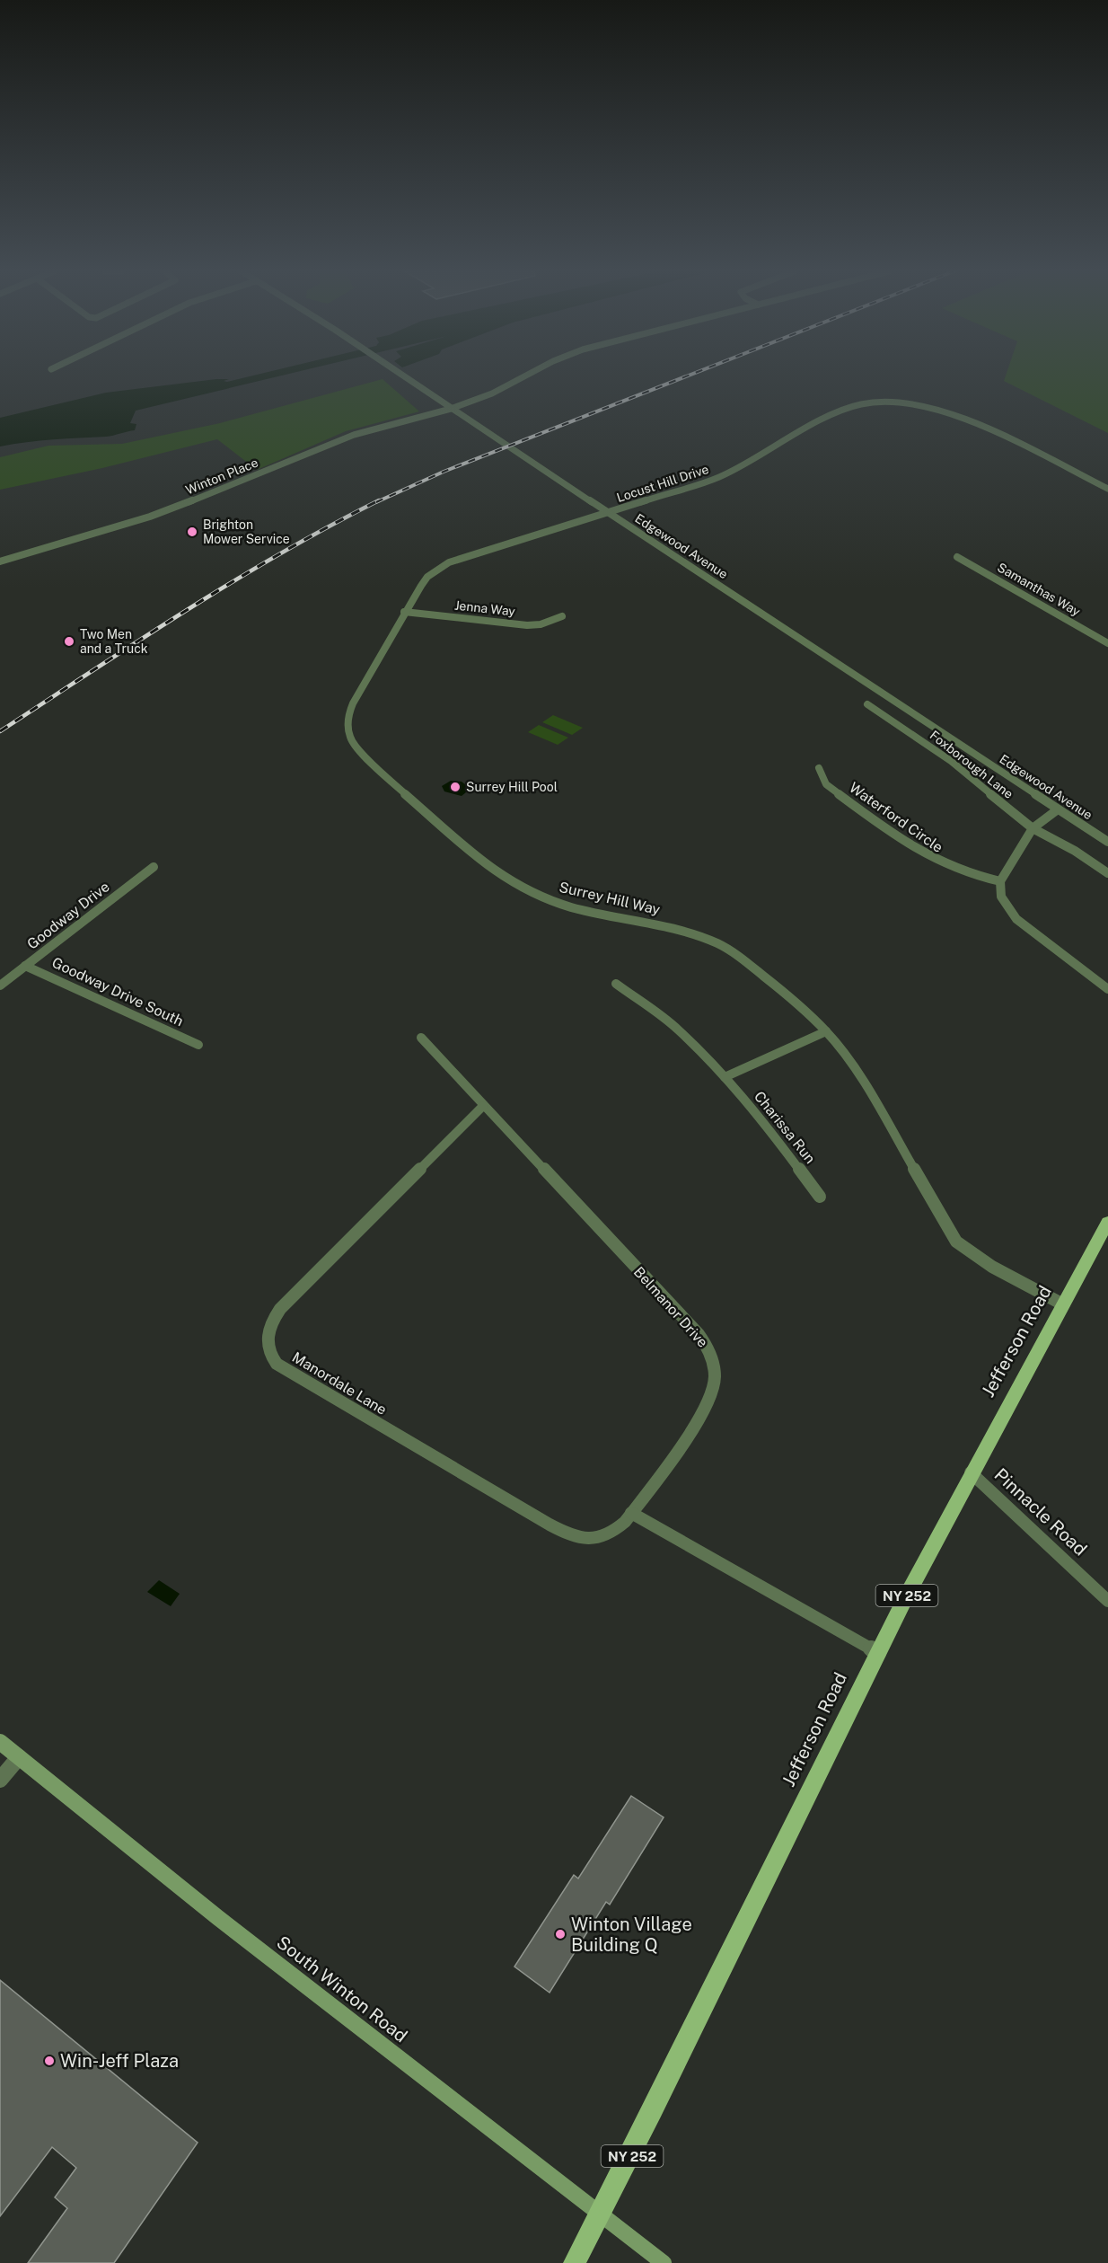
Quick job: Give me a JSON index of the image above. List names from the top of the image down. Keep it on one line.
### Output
{"streets":{"main road":["Jefferson Road","NY 252","South Winton Road"],"street":["Winton Place","Locust Hill Drive","Edgewood Avenue","Samanthas Way","Jenna Way","Foxborough Lane","Waterford Circle","Surrey Hill Way","Goodway Drive","Goodway Drive South","Charissa Run","Belmanor Drive","Manordale Lane","Pinnacle Road"]},"crossings":[["Winton Place","Edgewood Avenue"],["Locust Hill Drive","Edgewood Avenue"],["Locust Hill Drive","Surrey Hill Way"],["Edgewood Avenue","Surrey Hill Way"],["Jenna Way","Surrey Hill Way"],["Surrey Hill Way","Jefferson Road"],["Goodway Drive","Goodway Drive South"],["Belmanor Drive","Manordale Lane"],["Jefferson Road","Pinnacle Road"],["Jefferson Road","South Winton Road"]],"places":["Brighton Mower Service","Two Men and a Truck","Surrey Hill Pool","Winton Village Building Q","Win-Jeff Plaza"]}
